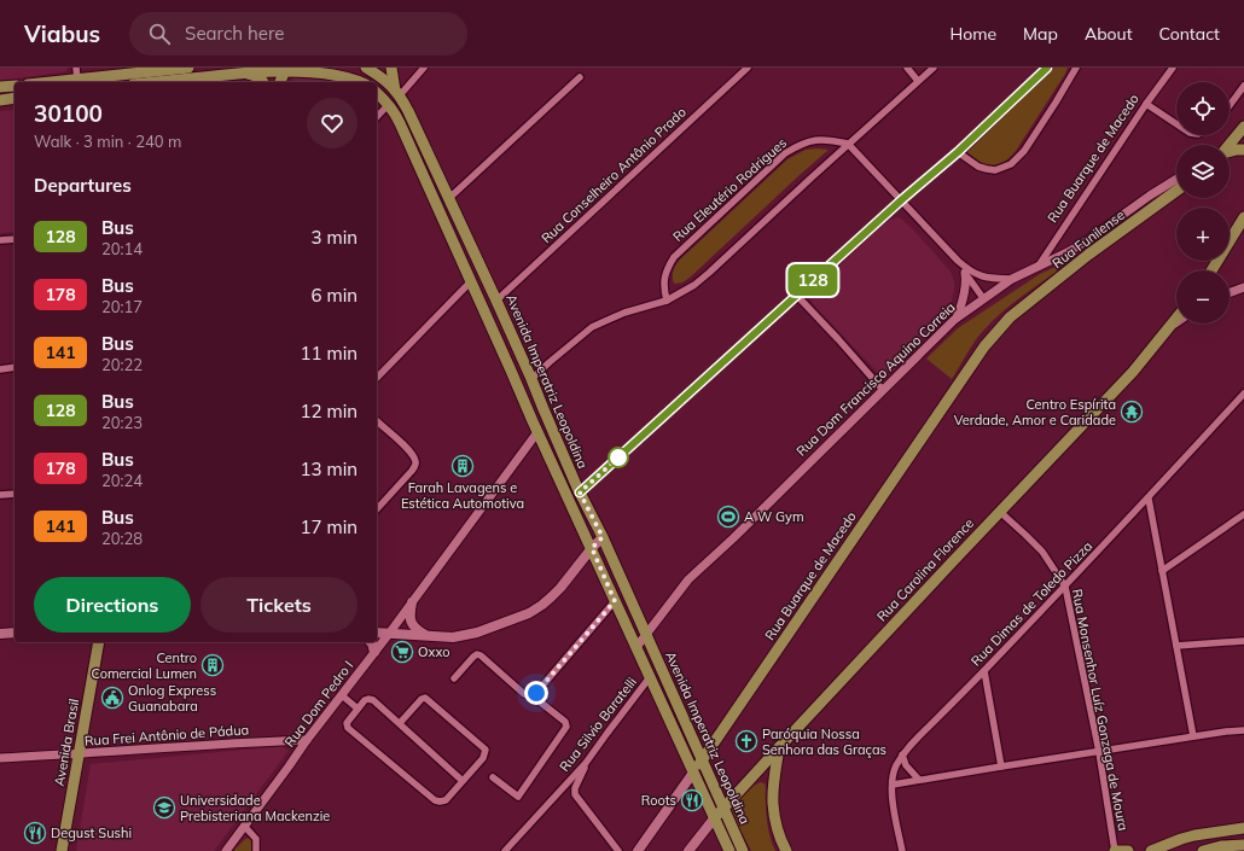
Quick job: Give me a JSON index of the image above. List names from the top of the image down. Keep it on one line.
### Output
{"streets":{"main road":["Rua Buarque de Macedo","Rua Funilense","Avenida Imperatriz Leopoldina","Rua Carolina Florence","Avenida Brasil"],"street":["Rua Conselheiro Antônio Prado","Rua Eleutério Rodrigues","Rua Dom Francisco Aquino Correia","Rua Dimas de Toledo Pizza","Rua Dom Pedro I","Rua Monsenhor Luíz Gonzaga de Moura","Rua Silvio Baratelli","Rua Frei Antônio de Pádua"]},"crossings":[["Rua Buarque de Macedo","Rua Funilense"],["Rua Buarque de Macedo","Rua Dom Francisco Aquino Correia"],["Rua Buarque de Macedo","Avenida Imperatriz Leopoldina"],["Rua Conselheiro Antônio Prado","Avenida Imperatriz Leopoldina"],["Rua Dom Francisco Aquino Correia","Avenida Imperatriz Leopoldina"],["Avenida Imperatriz Leopoldina","Rua Carolina Florence"],["Avenida Imperatriz Leopoldina","Rua Dom Pedro I"],["Avenida Imperatriz Leopoldina","Rua Silvio Baratelli"],["Rua Carolina Florence","Rua Monsenhor Luíz Gonzaga de Moura"],["Rua Dimas de Toledo Pizza","Rua Monsenhor Luíz Gonzaga de Moura"],["Rua Dom Pedro I","Rua Frei Antônio de Pádua"],["Rua Frei Antônio de Pádua","Avenida Brasil"]],"places":{"temple":["Centro Espírita Verdade, Amor e Caridade"],"building":["Farah Lavagens e Estética Automotiva","Centro Comercial Lumen"],"sports":["A W Gym"],"supermarket":["Oxxo"],"public building":["Onlog Express Guanabara"],"church":["Paróquia Nossa Senhora das Graças"],"restaurant":["Roots","Degust Sushi"],"school or university":["Universidade Prebisteriana Mackenzie"]},"lines":["bus line 128"],"page":{"header":"Viabus","search":"Search here","nav":["Home","Map","About","Contact"],"on_map":"128","map_buttons":["+","−"],"heading":[["30100","Walk · 3 min · 240 m"],"Departures"],"list":[{"mark":"128","name":"Bus","note":"20:14","value":"3 min"},{"mark":"178","name":"Bus","note":"20:17","value":"6 min"},{"mark":"141","name":"Bus","note":"20:22","value":"11 min"},{"mark":"128","name":"Bus","note":"20:23","value":"12 min"},{"mark":"178","name":"Bus","note":"20:24","value":"13 min"},{"mark":"141","name":"Bus","note":"20:28","value":"17 min"}],"buttons":["Directions","Tickets"]}}
